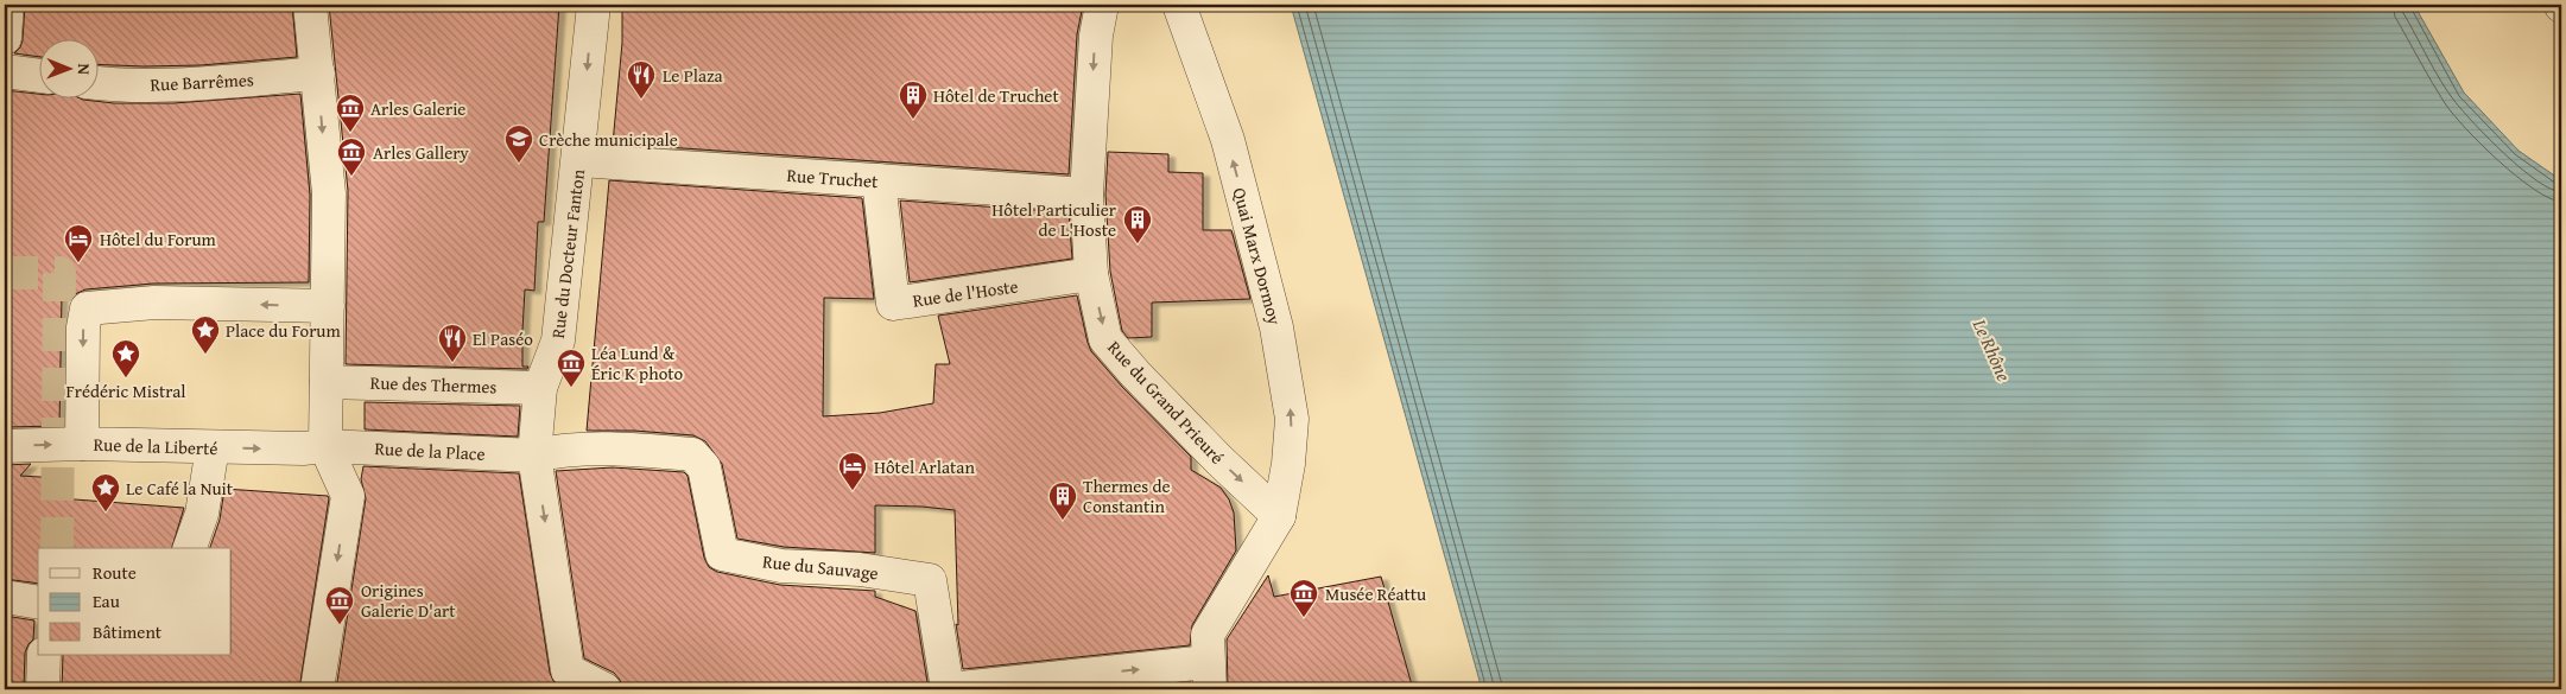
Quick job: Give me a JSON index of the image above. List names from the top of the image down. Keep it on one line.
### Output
{"streets":{"street":["Rue Barrêmes","Rue Truchet","Rue du Docteur Fanton","Quai Marx Dormoy","Rue de l'Hoste","Rue des Thermes","Rue du Grand Prieuré","Rue de la Liberté","Rue de la Place","Rue du Sauvage"]},"crossings":[["Rue Truchet","Rue du Docteur Fanton"],["Rue Truchet","Rue de l'Hoste"],["Rue Truchet","Rue du Grand Prieuré"],["Rue du Docteur Fanton","Rue des Thermes"],["Rue du Docteur Fanton","Rue de la Place"],["Rue du Docteur Fanton","Rue du Sauvage"],["Quai Marx Dormoy","Rue du Grand Prieuré"],["Rue de l'Hoste","Rue du Grand Prieuré"],["Rue de la Liberté","Rue de la Place"],["Rue de la Place","Rue du Sauvage"]],"one_way":["Quai Marx Dormoy","Rue du Grand Prieuré"],"water":["Le Rhône"],"places":{"restaurant":["Le Plaza","El Paséo"],"building":["Hôtel de Truchet","Hôtel Particulier de L'Hoste","Thermes de Constantin"],"museum":["Arles Galerie","Arles Gallery","Léa Lund & Éric K photo","Musée Réattu","Origines Galerie D'art"],"school or university":["Crèche municipale"],"hotel":["Hôtel du Forum","Hôtel Arlatan"],"place":["Place du Forum","Frédéric Mistral","Le Café la Nuit"]},"legend":["Route","Eau","Bâtiment"],"north":"right"}
